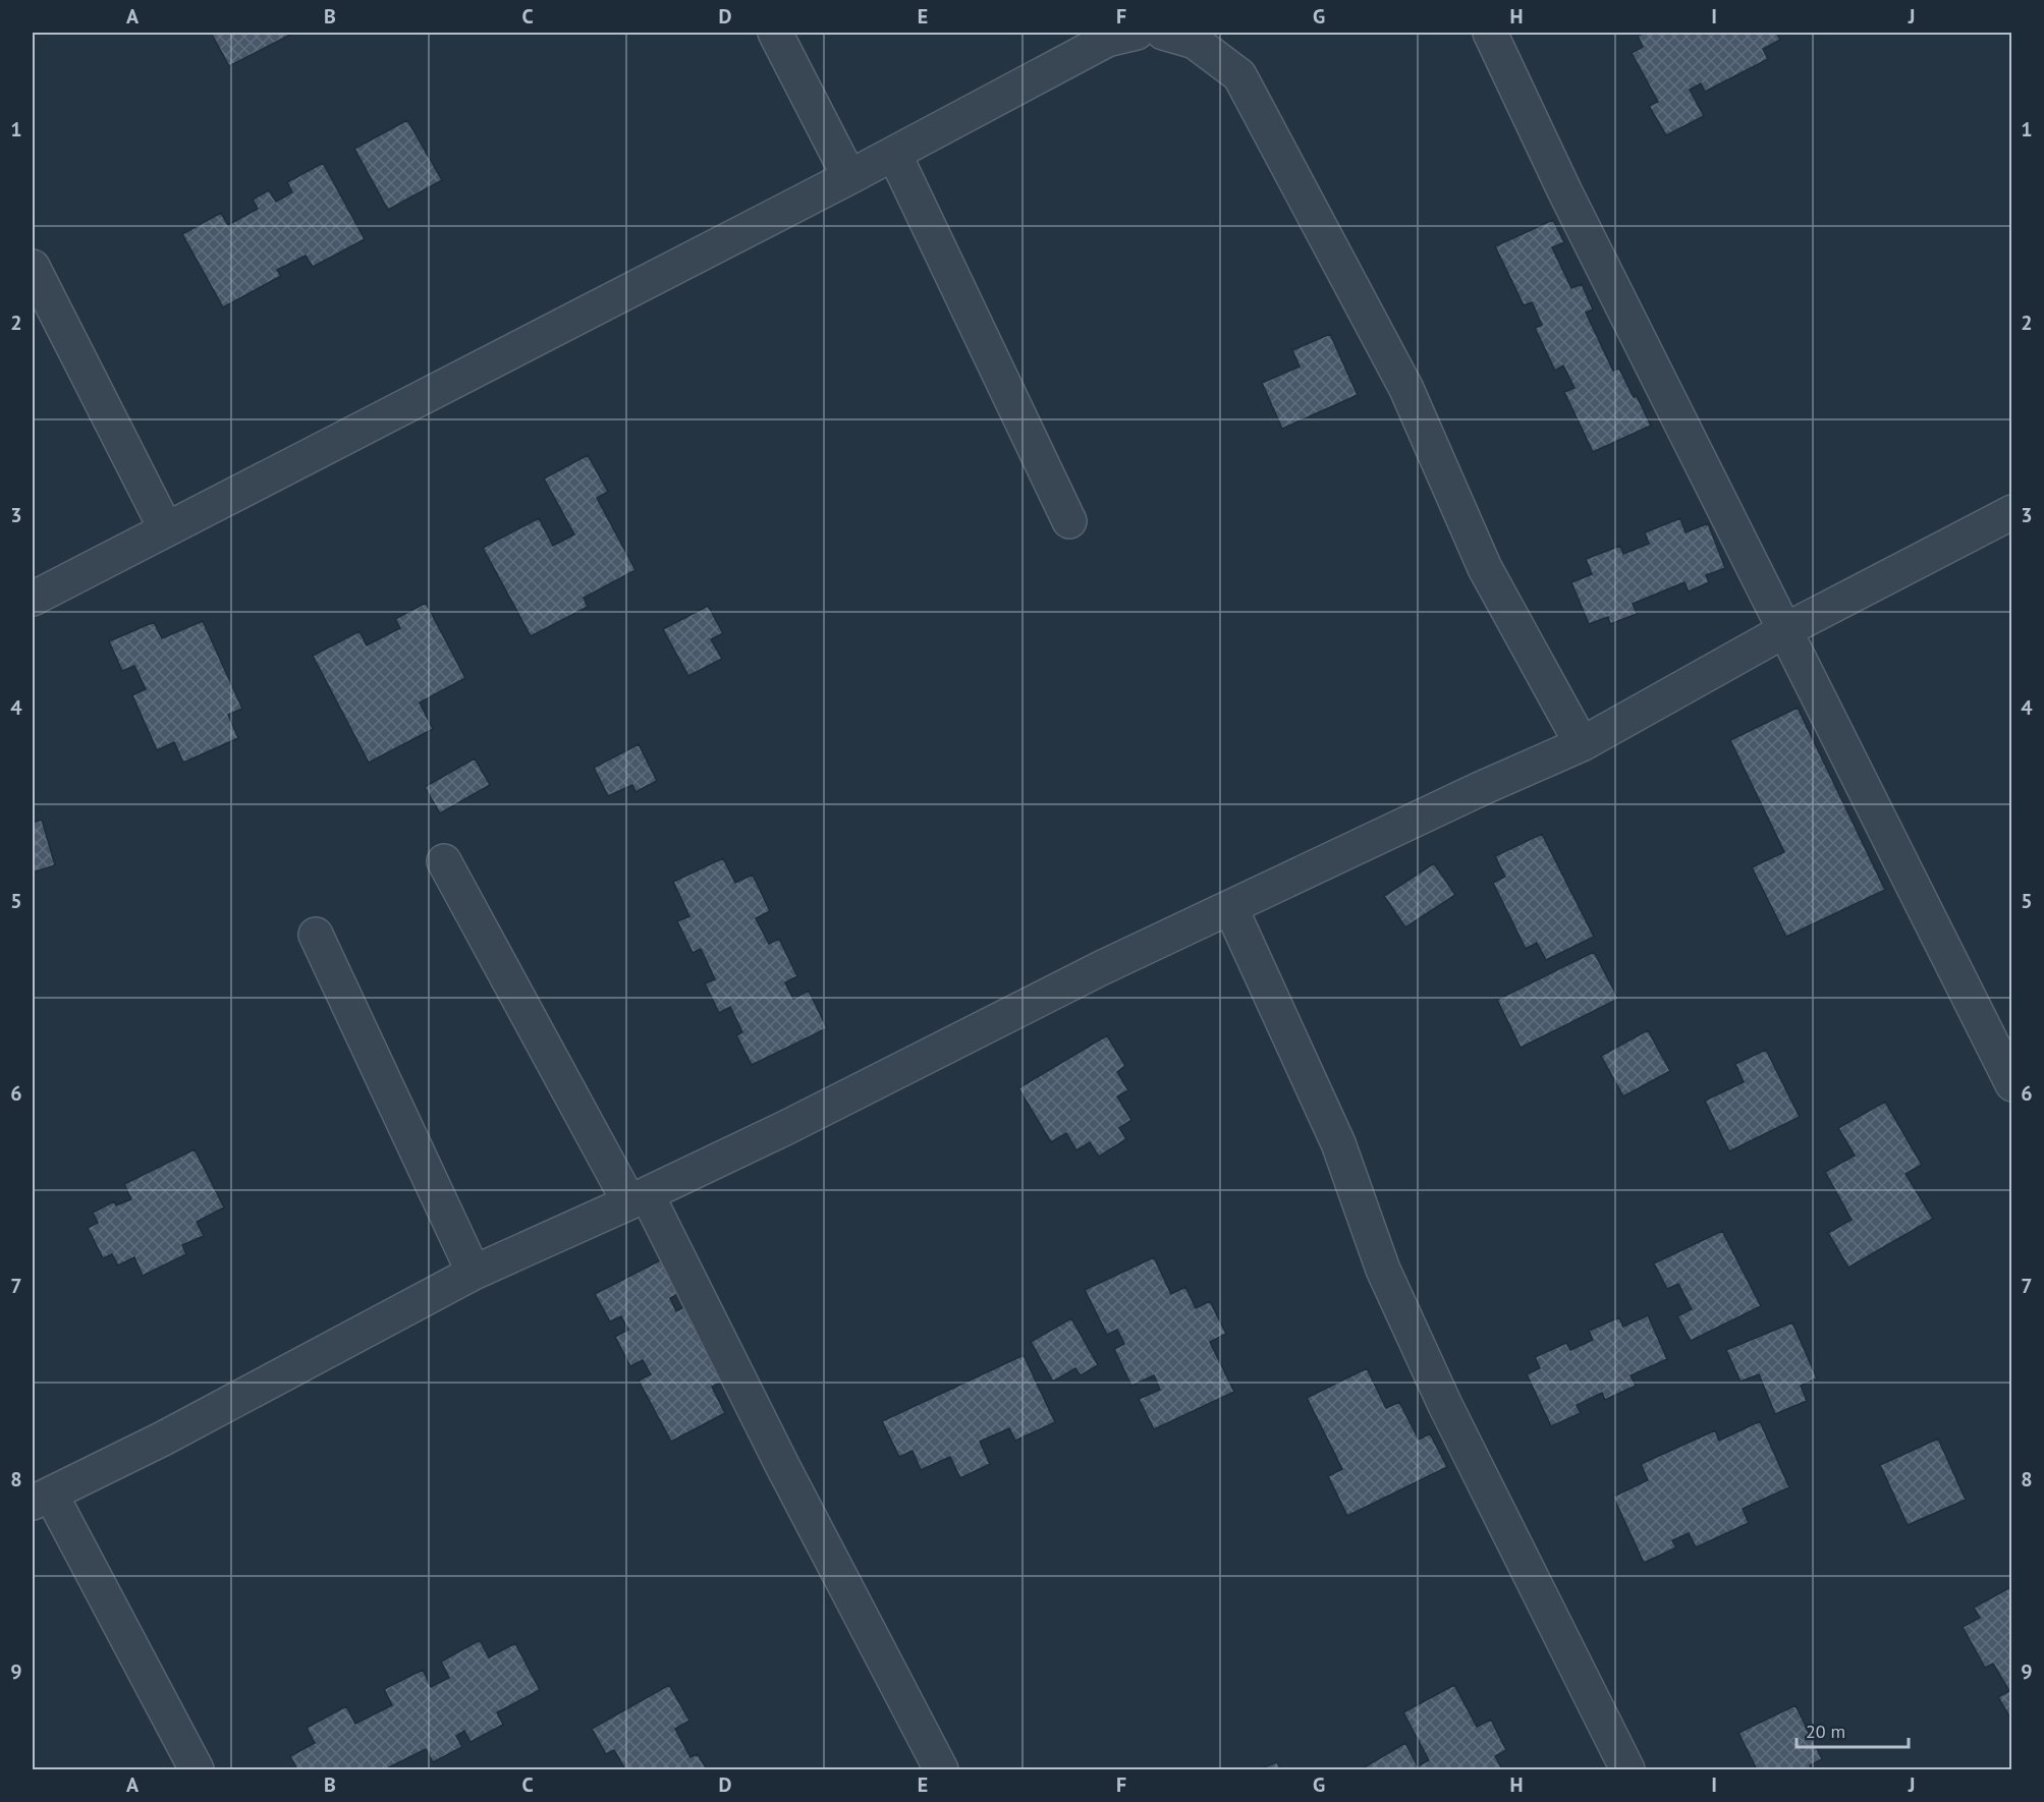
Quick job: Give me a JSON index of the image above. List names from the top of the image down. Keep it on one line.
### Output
{"scale_bar":"20 m","grid":{"columns":["A","B","C","D","E","F","G","H","I","J"],"rows":["1","2","3","4","5","6","7","8","9"]}}
